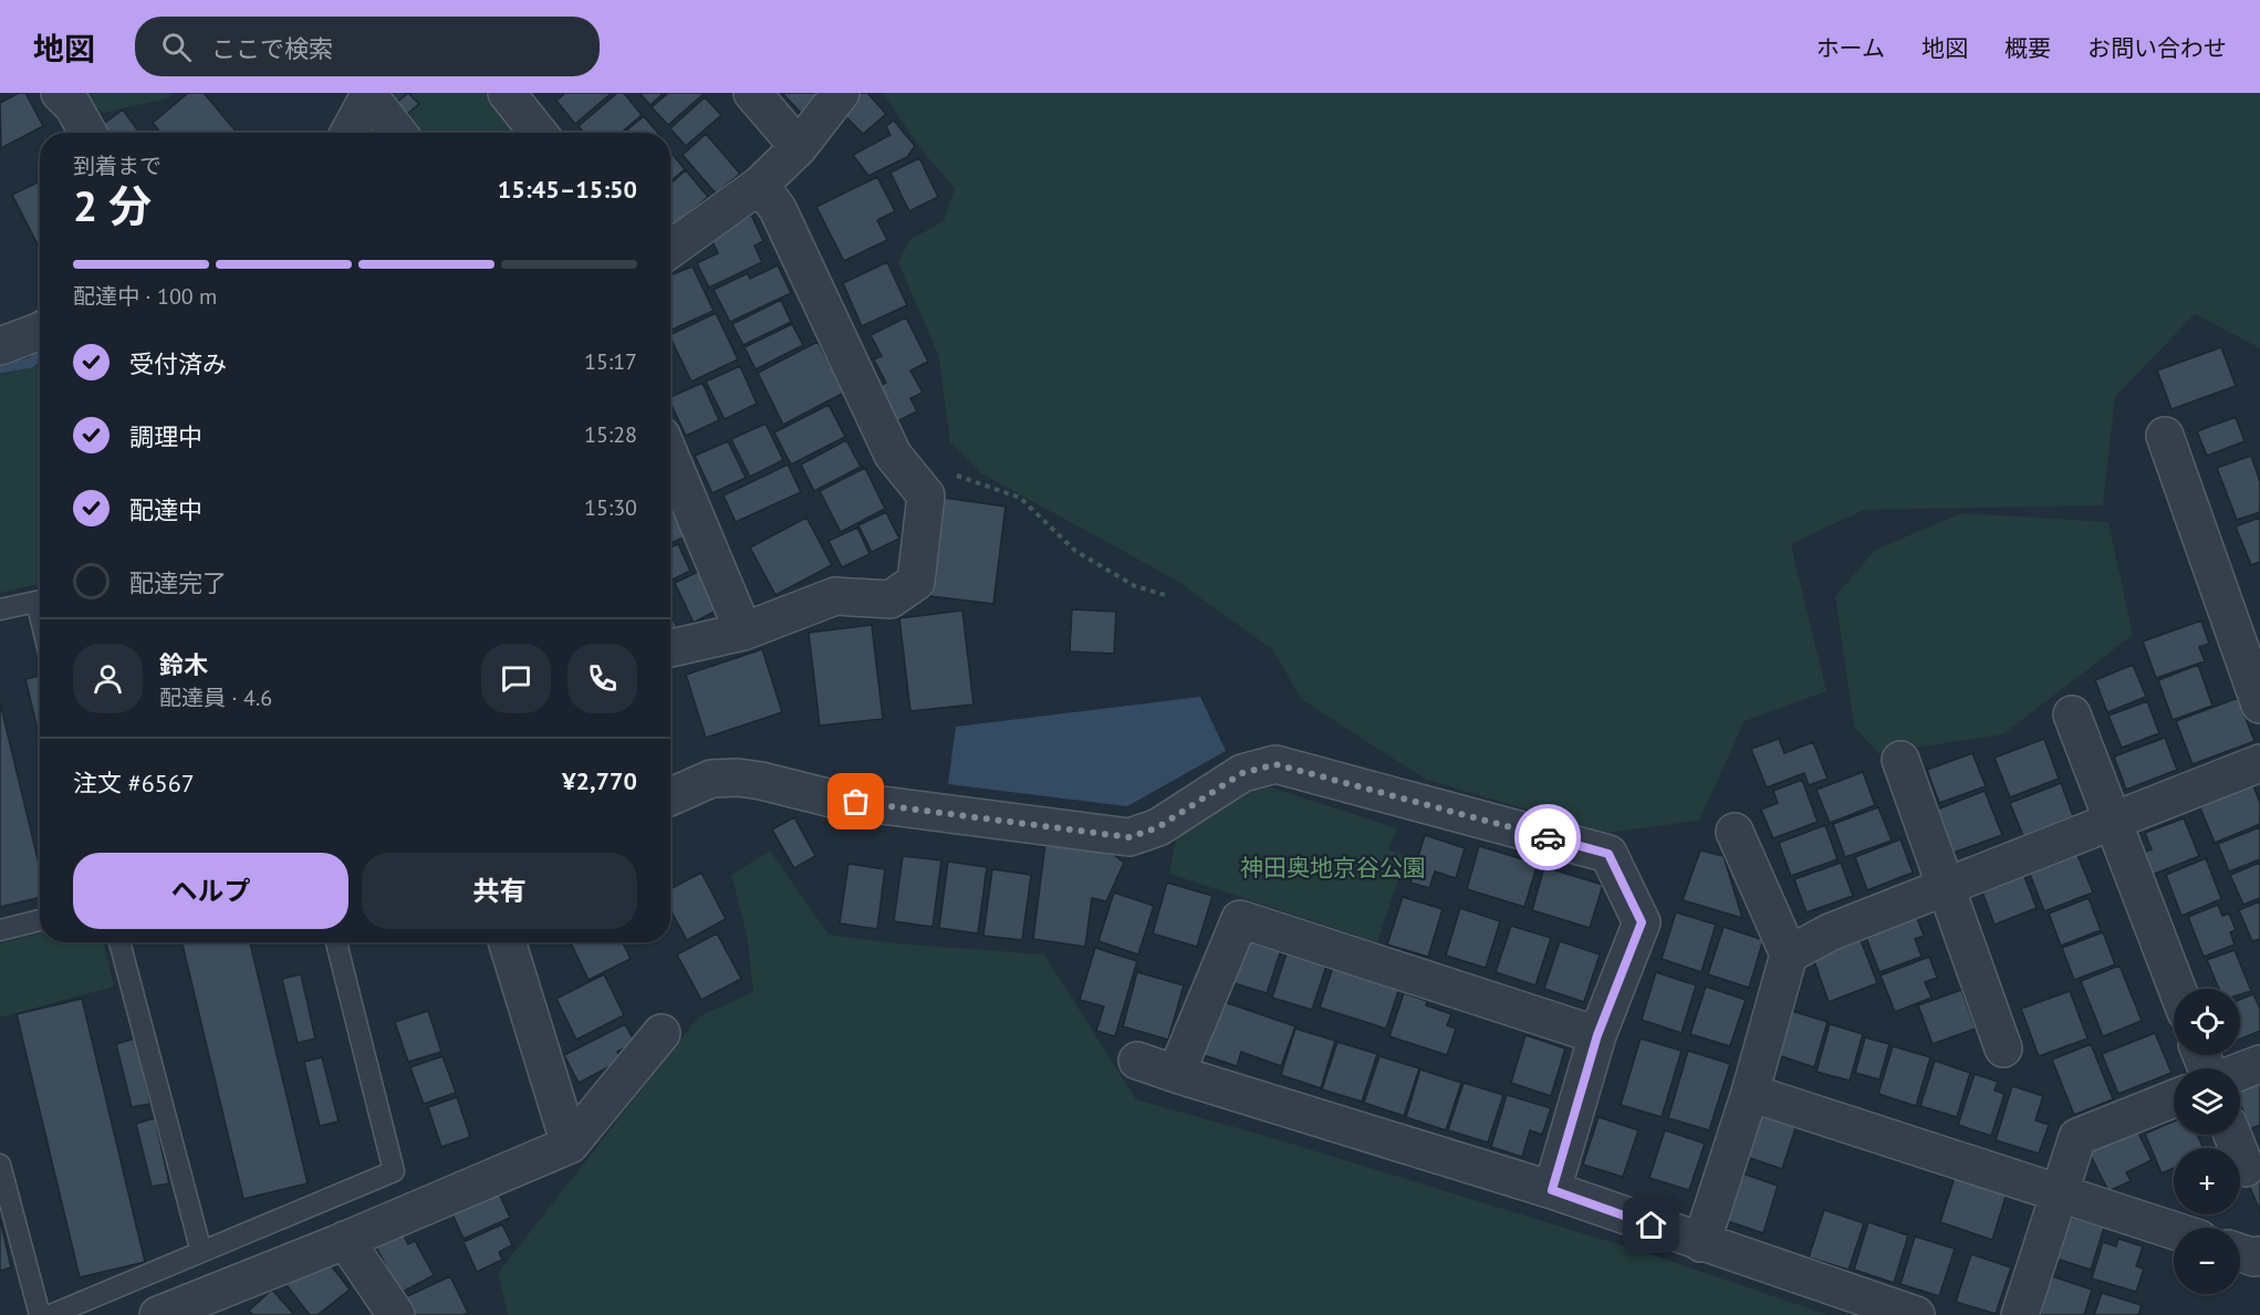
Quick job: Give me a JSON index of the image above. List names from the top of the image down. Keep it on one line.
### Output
{"parks":["神田奥地京谷公園"],"page":{"header":"地図","search":"ここで検索","nav":["ホーム","地図","概要","お問い合わせ"],"heading":["2 分","到着まで","15:45–15:50"],"panel":["鈴木","配達員 · 4.6","注文 #6567","¥2,770"],"bar":"配達中 · 100 m","list":[["受付済み","15:17"],["調理中","15:28"],["配達中","15:30"],"配達完了"],"buttons":["ヘルプ","共有"],"map_buttons":["+","−"]}}
